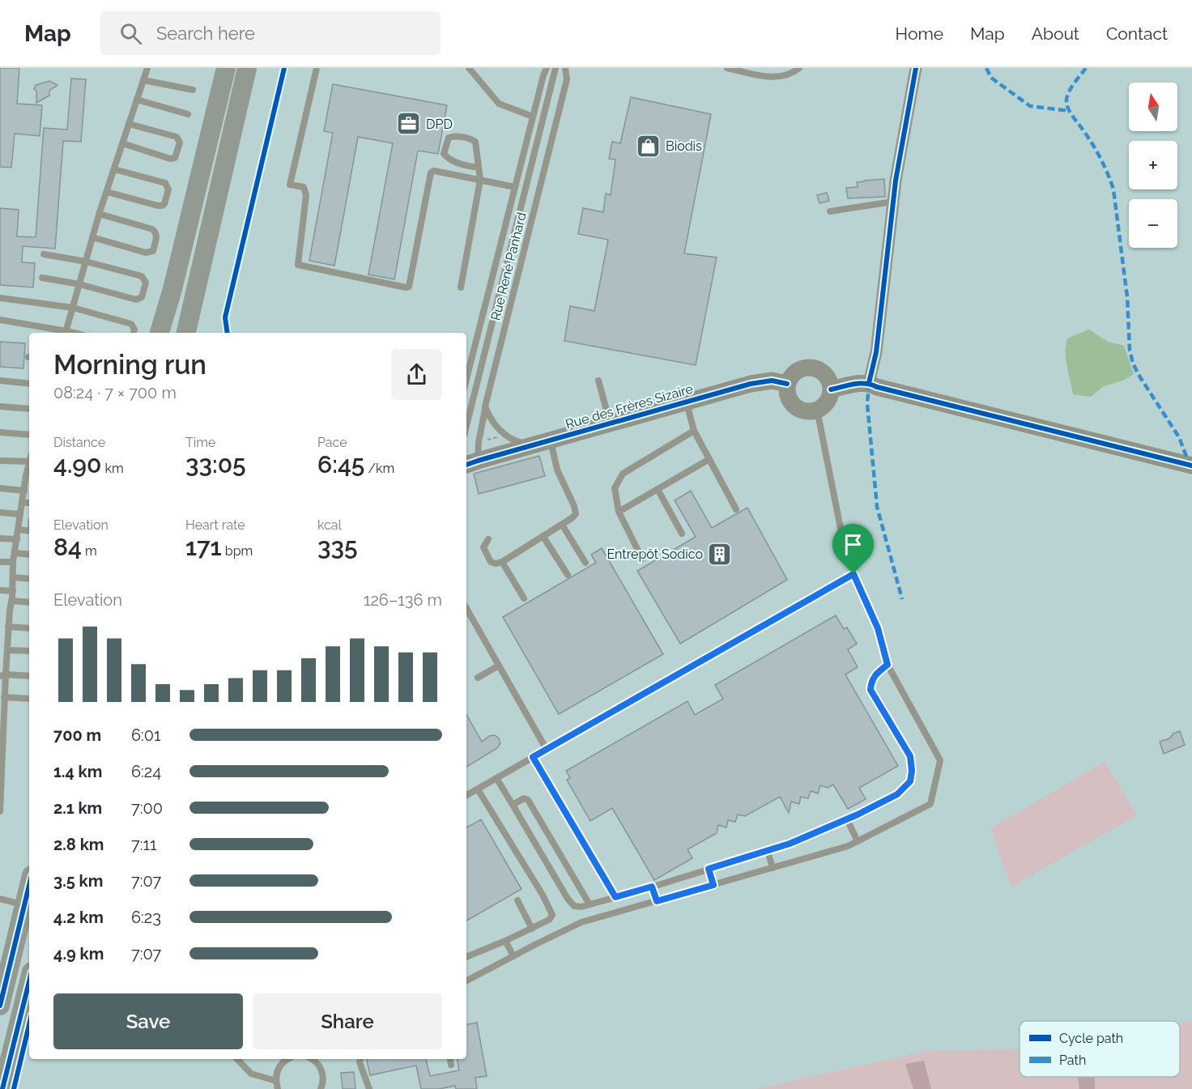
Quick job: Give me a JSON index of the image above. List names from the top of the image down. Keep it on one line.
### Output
{"streets":{"street":["Rue des Frères Sizaire"],"lane":["Rue René Panhard"]},"crossings":[["Rue René Panhard","Rue des Frères Sizaire"]],"places":{"office":["DPD"],"shop":["Biodis"],"building":["Entrepôt Sodico"]},"legend":["Cycle path","Path"],"north":"top","page":{"header":"Map","search":"Search here","nav":["Home","Map","About","Contact"],"map_buttons":["+","−"],"heading":["Morning run","08:24 · 7 × 700 m"],"stats":[["Distance","4.90 km"],["Time","33:05"],["Pace","6:45 /km"],["Elevation","84 m"],["Heart rate","171 bpm"],["kcal","335"]],"chart":["Elevation","126–136 m"],"list":[{"name":"700 m","note":"6:01"},{"name":"1.4 km","note":"6:24"},{"name":"2.1 km","note":"7:00"},{"name":"2.8 km","note":"7:11"},{"name":"3.5 km","note":"7:07"},{"name":"4.2 km","note":"6:23"},{"name":"4.9 km","note":"7:07"}],"buttons":["Save","Share"]}}
